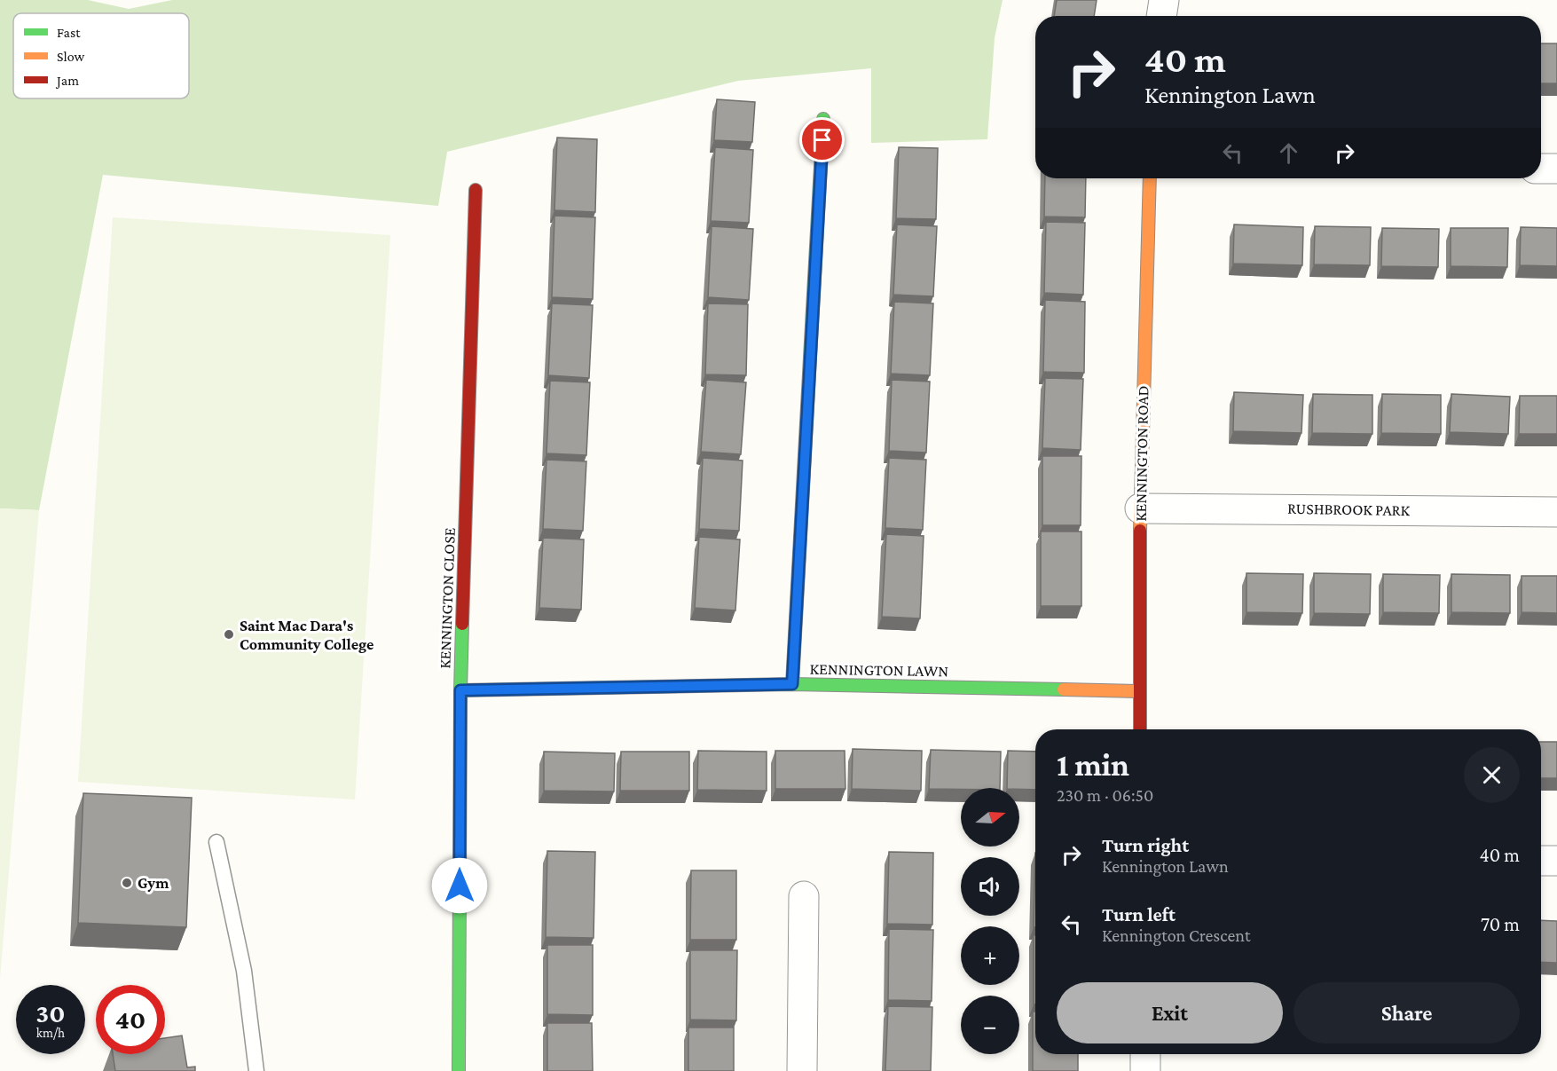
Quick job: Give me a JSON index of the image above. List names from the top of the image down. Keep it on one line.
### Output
{"streets":{"street":["KENNINGTON ROAD","RUSHBROOK PARK","KENNINGTON CLOSE","KENNINGTON LAWN"]},"crossings":[["KENNINGTON ROAD","RUSHBROOK PARK"],["KENNINGTON ROAD","KENNINGTON LAWN"],["KENNINGTON CLOSE","KENNINGTON LAWN"]],"places":["Saint Mac Dara's Community College","Gym"],"legend":["Fast","Slow","Jam"],"north":"right","page":{"turn":["40 m","Kennington Lawn"],"heading":["1 min","230 m · 06:50"],"map_buttons":["+","−"],"list":[{"name":"Turn right","note":"Kennington Lawn","value":"40 m"},{"name":"Turn left","note":"Kennington Crescent","value":"70 m"}],"buttons":["Exit","Share"],"speed":"30 km/h","limit":"40"}}
